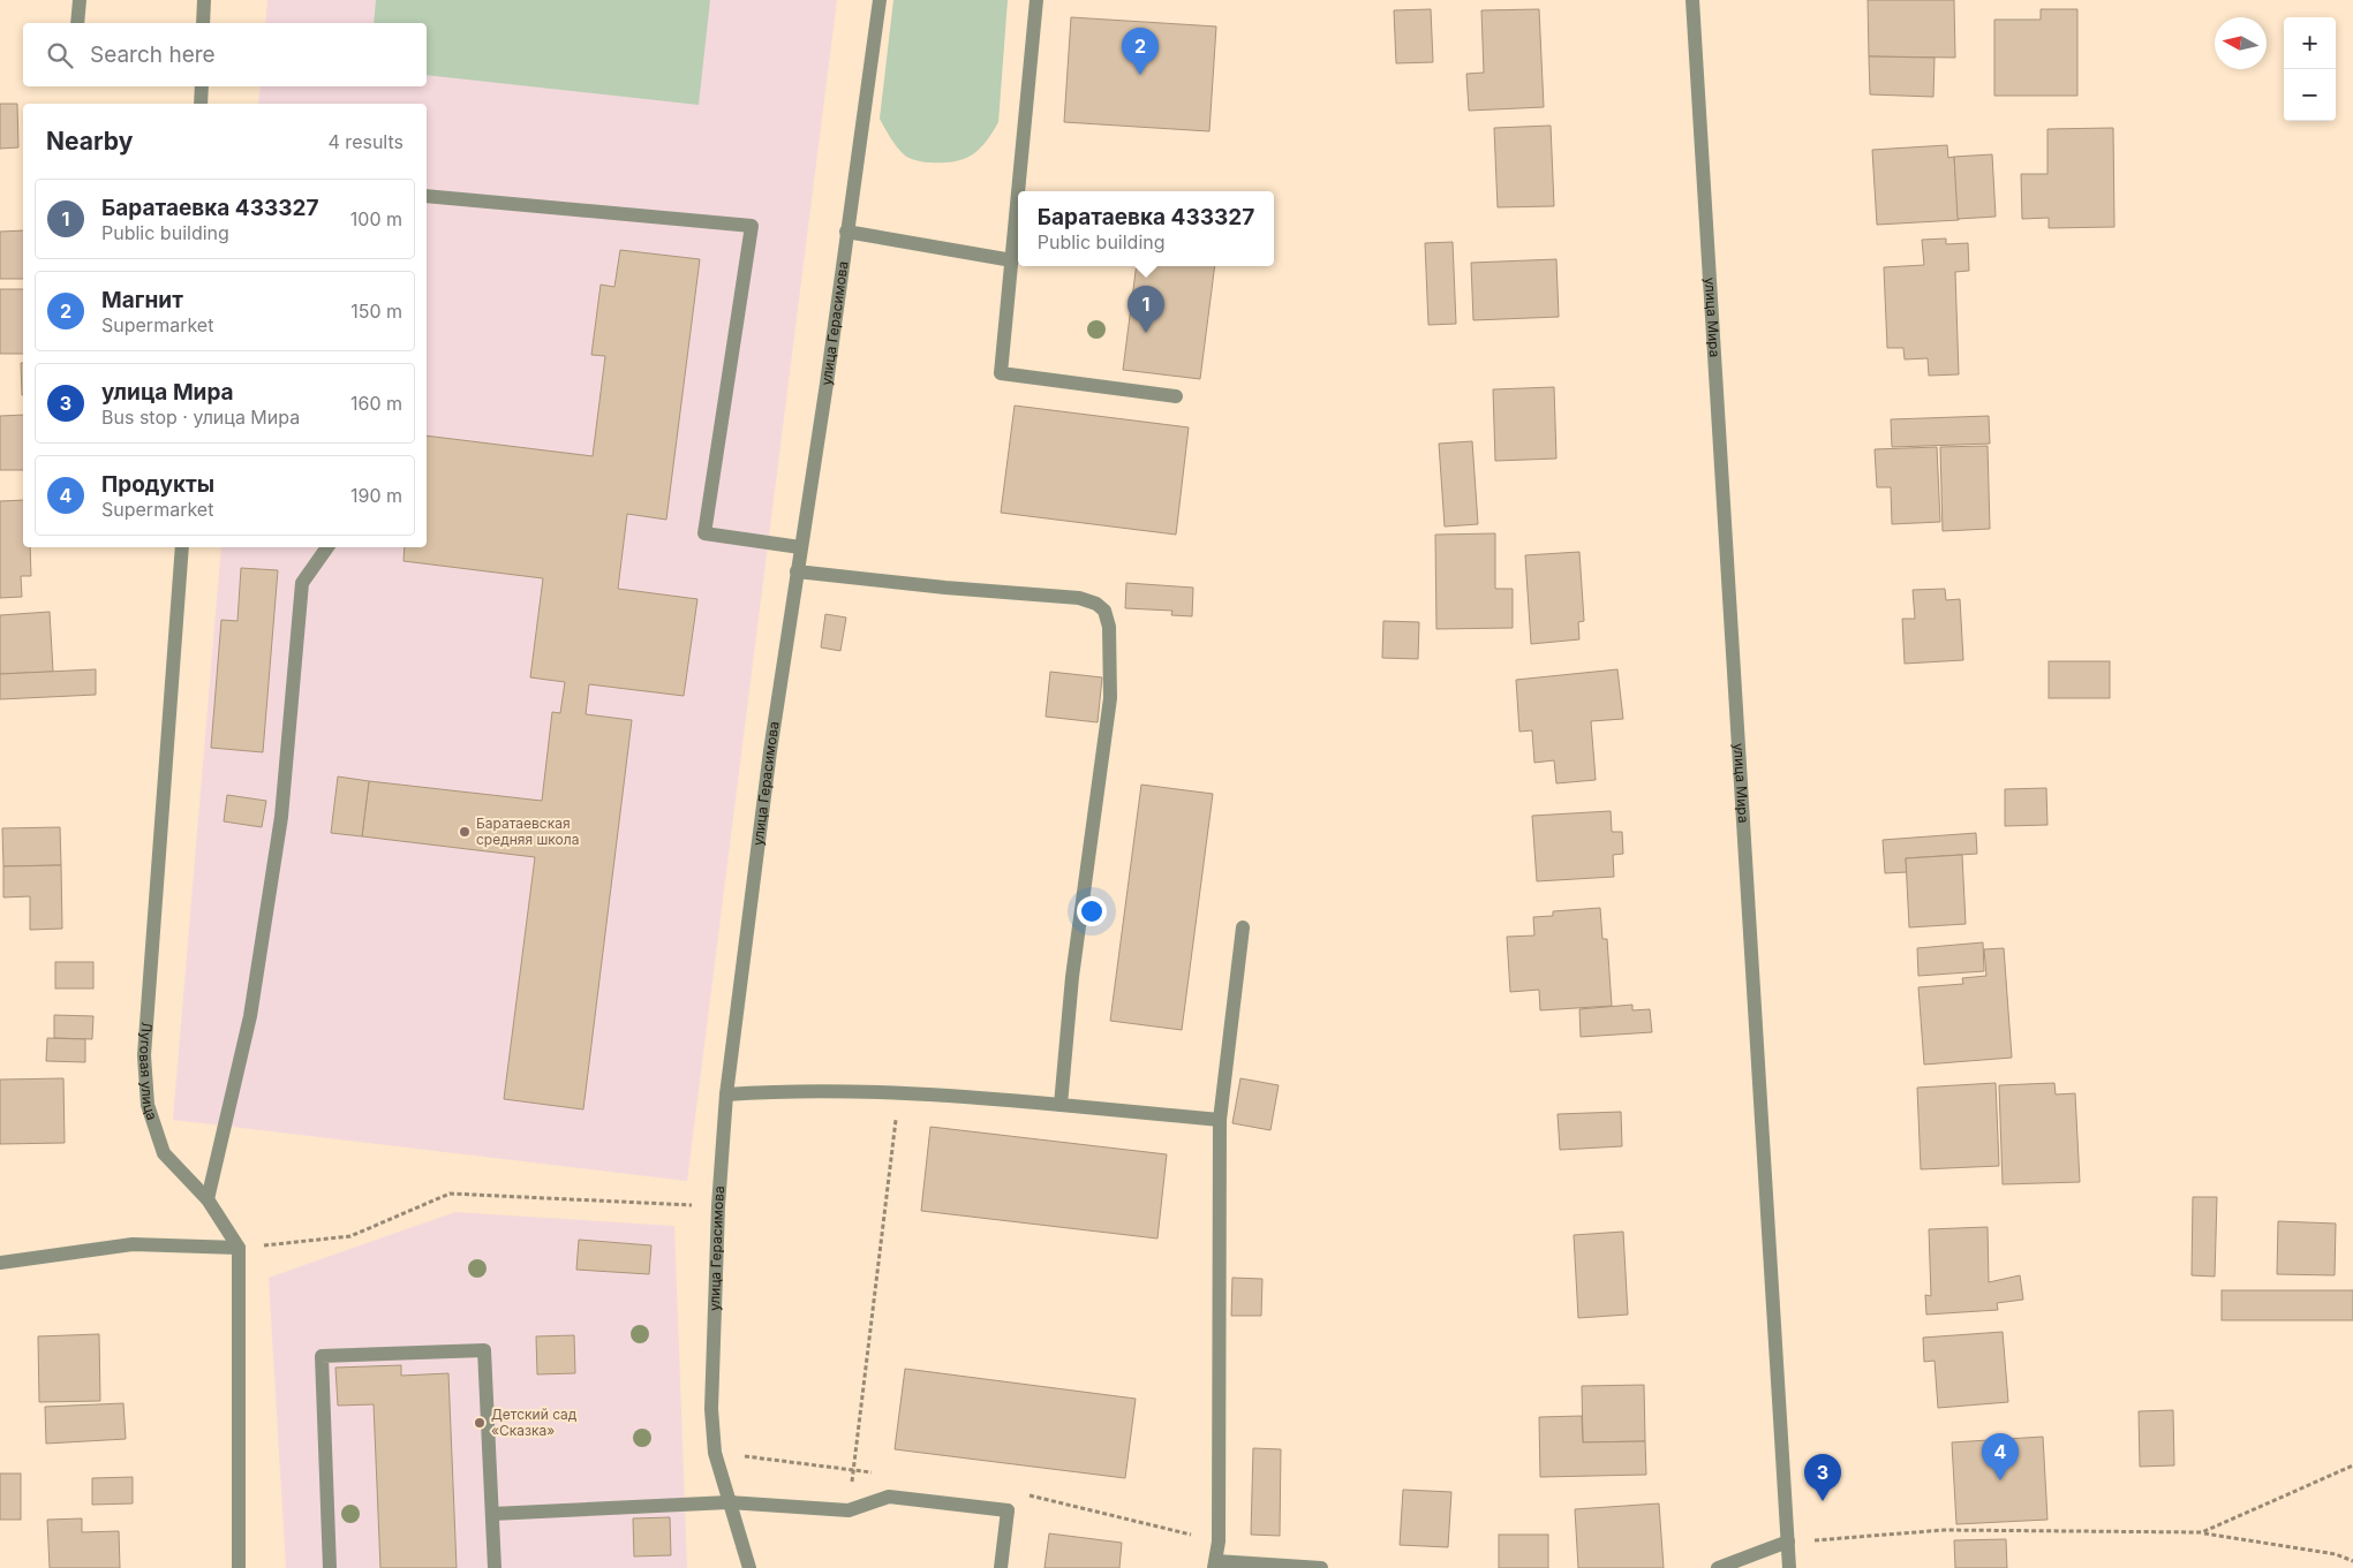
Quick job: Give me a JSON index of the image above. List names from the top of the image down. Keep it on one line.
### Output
{"streets":{"street":["улица Мира","улица Герасимова","Луговая улица"]},"places":["Баратаевская средняя школа","Детский сад «Сказка»"],"north":"left","page":{"map_buttons":["+","−"],"search":"Search here","pins":["2","1","4","3"],"heading":["Nearby","4 results"],"list":[{"mark":"1","name":"Баратаевка 433327","note":"Public building","value":"100 m"},{"mark":"2","name":"Магнит","note":"Supermarket","value":"150 m"},{"mark":"3","name":"улица Мира","note":"Bus stop · улица Мира","value":"160 m"},{"mark":"4","name":"Продукты","note":"Supermarket","value":"190 m"}],"popup":["Баратаевка 433327","Public building"]}}
